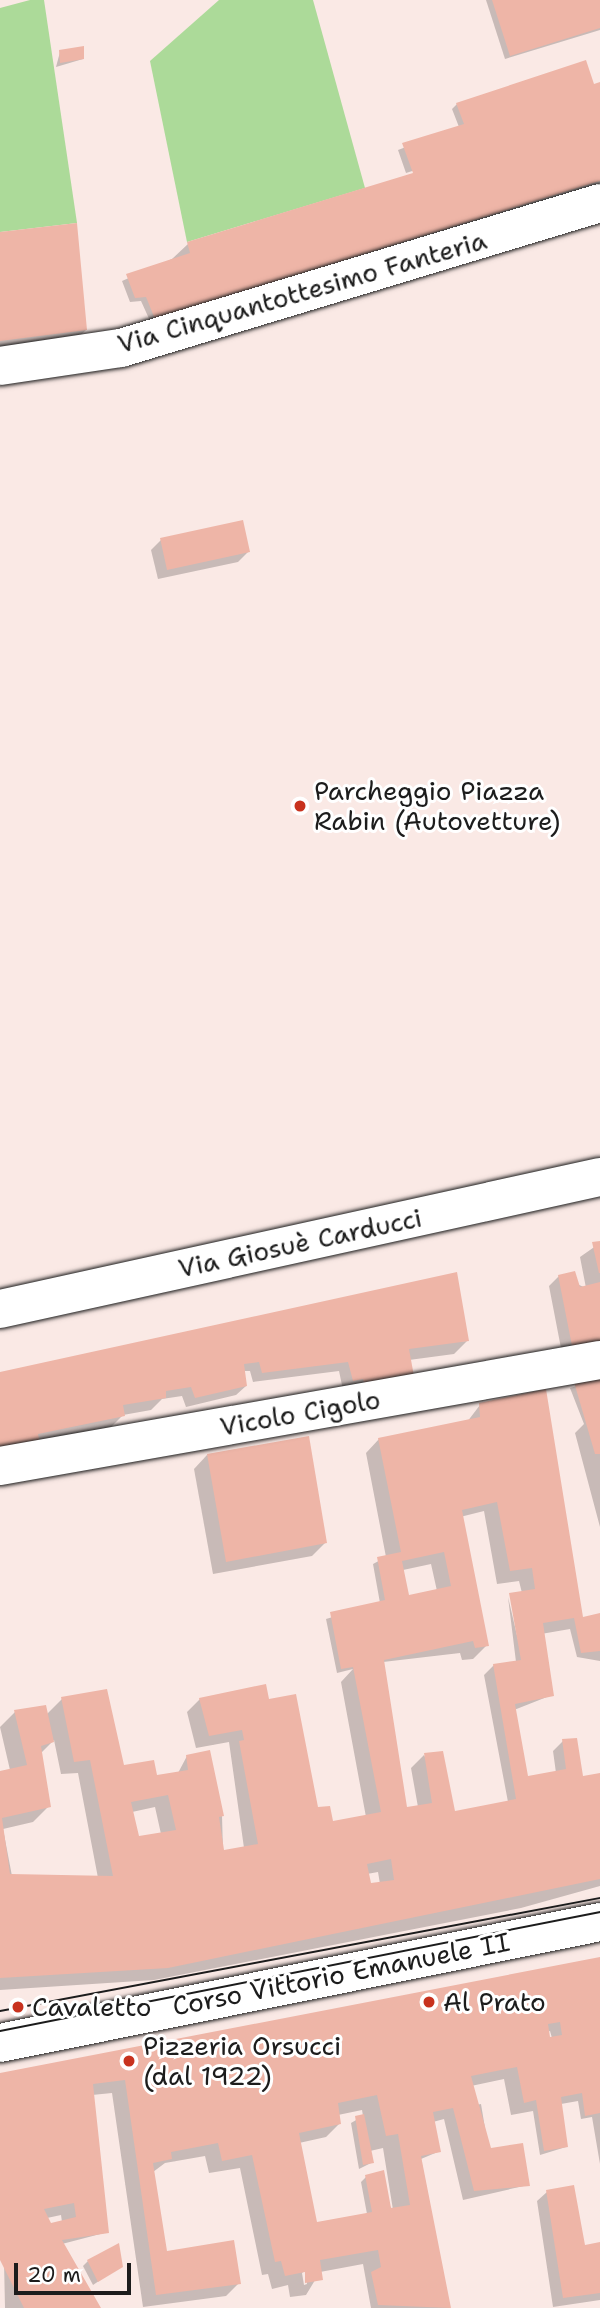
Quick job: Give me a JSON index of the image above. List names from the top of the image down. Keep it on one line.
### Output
{"streets":{"street":["Via Cinquantottesimo Fanteria","Via Giosuè Carducci","Vicolo Cigolo","Corso Vittorio Emanuele II"]},"places":["Parcheggio Piazza Rabin (Autovetture)","Al Prato","Cavaletto","Pizzeria Orsucci (dal 1922)"],"scale_bar":"20 m"}
